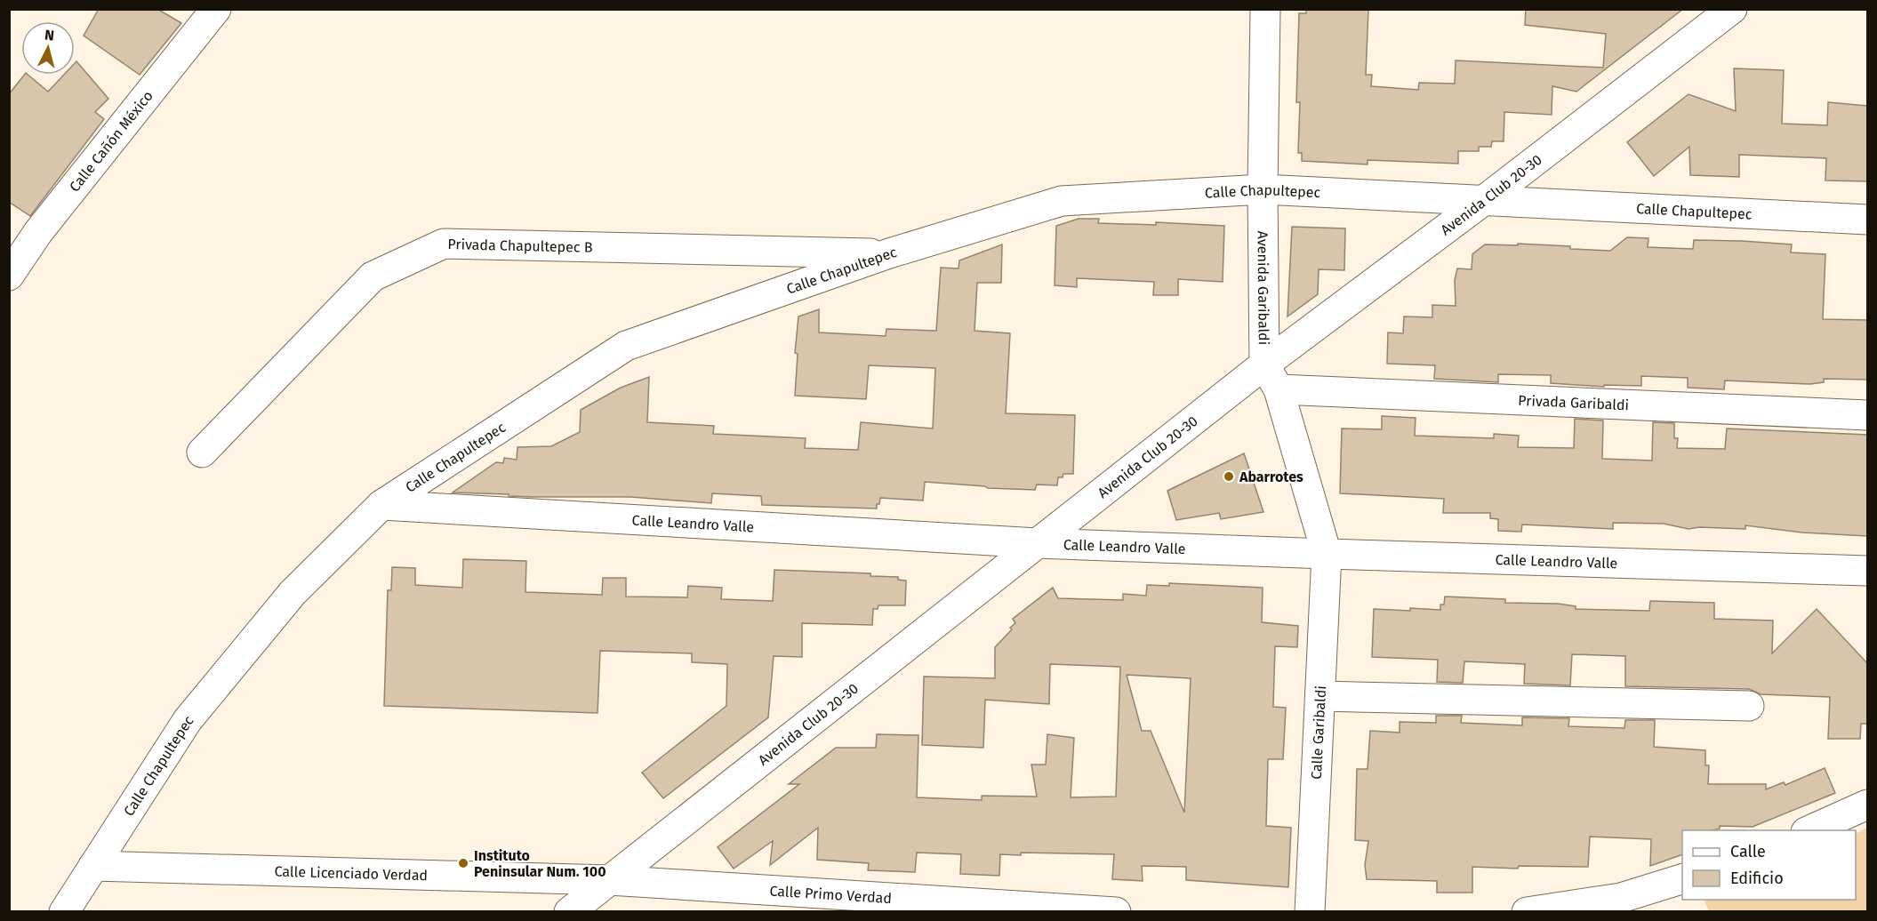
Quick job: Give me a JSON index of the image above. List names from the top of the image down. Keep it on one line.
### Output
{"streets":{"street":["Calle Cañón México","Calle Chapultepec","Avenida Club 20-30","Privada Chapultepec B","Avenida Garibaldi","Privada Garibaldi","Calle Leandro Valle","Calle Garibaldi","Calle Licenciado Verdad","Calle Primo Verdad"]},"crossings":[["Calle Chapultepec","Avenida Club 20-30"],["Calle Chapultepec","Privada Chapultepec B"],["Calle Chapultepec","Avenida Garibaldi"],["Calle Chapultepec","Calle Leandro Valle"],["Calle Chapultepec","Calle Licenciado Verdad"],["Avenida Club 20-30","Avenida Garibaldi"],["Avenida Club 20-30","Calle Leandro Valle"],["Avenida Club 20-30","Calle Licenciado Verdad"],["Avenida Club 20-30","Calle Primo Verdad"],["Avenida Garibaldi","Privada Garibaldi"],["Avenida Garibaldi","Calle Leandro Valle"],["Avenida Garibaldi","Calle Garibaldi"],["Calle Leandro Valle","Calle Garibaldi"],["Calle Licenciado Verdad","Calle Primo Verdad"]],"places":["Abarrotes","Instituto Peninsular Num. 100"],"legend":["Calle","Edificio"],"north":"top"}
